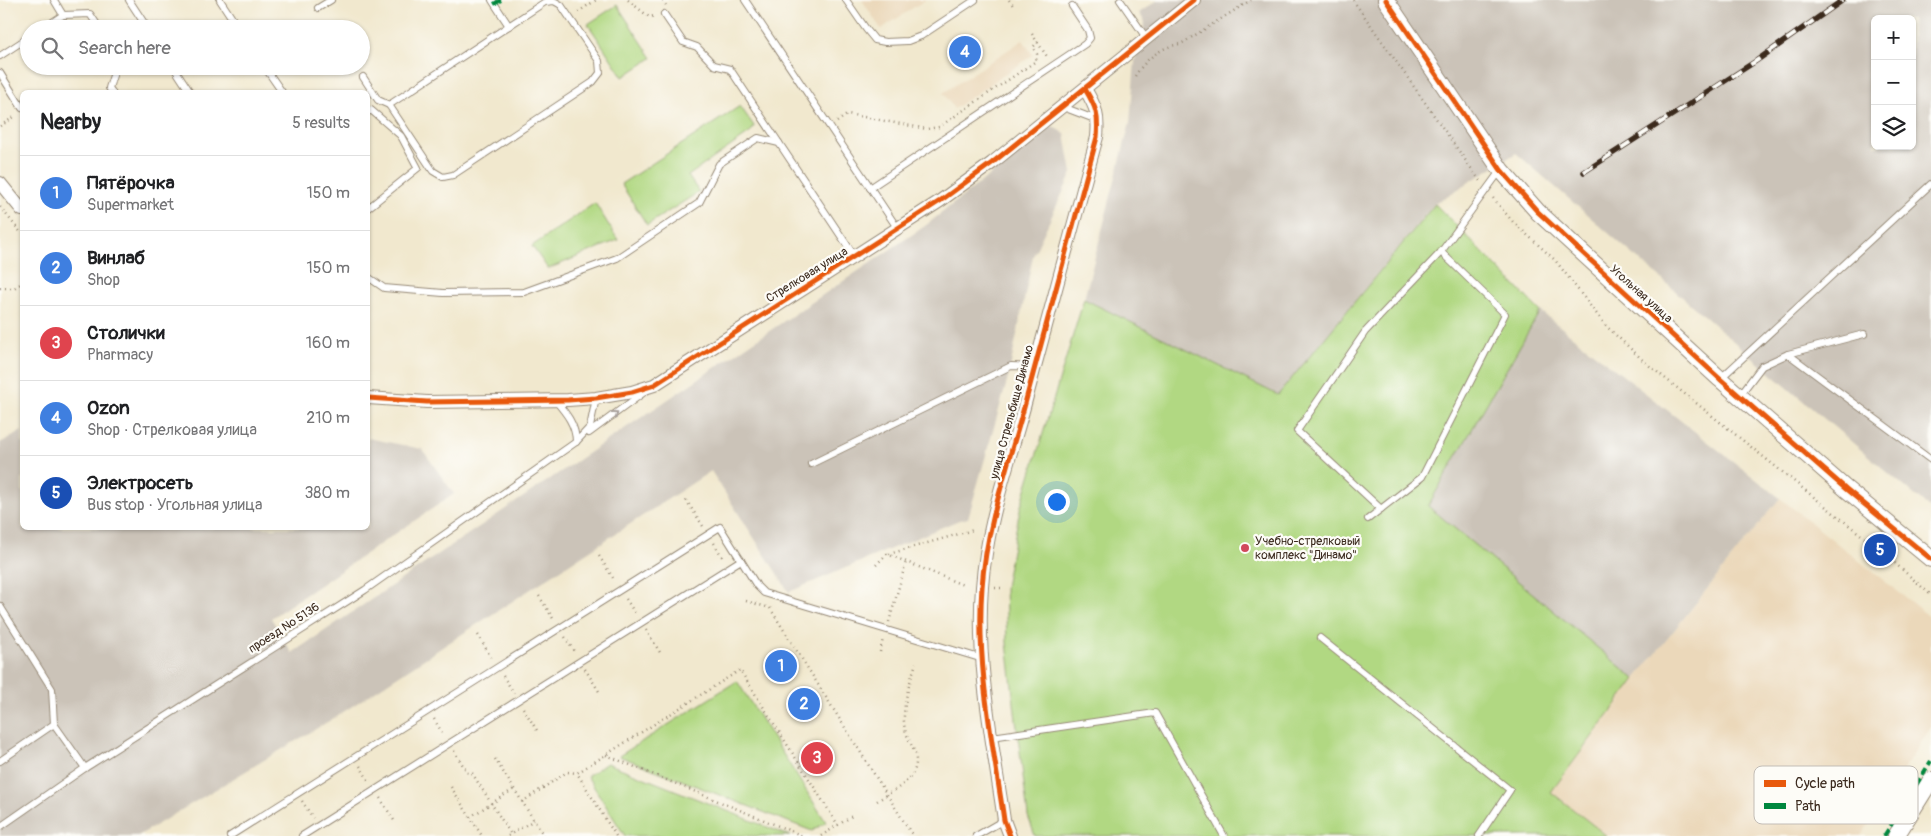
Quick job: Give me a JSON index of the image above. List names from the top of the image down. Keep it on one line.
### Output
{"streets":{"street":["Стрелковая улица","Угольная улица","улица Стрельбище Динамо"],"lane":["проезд № 5136"]},"crossings":[["Стрелковая улица","улица Стрельбище Динамо"],["Стрелковая улица","проезд № 5136"]],"places":["Учебно-стрелковый комплекс \"Динамо\""],"legend":["Cycle path","Path"],"page":{"map_buttons":["+","−"],"search":"Search here","pins":["4","5","1","2","3"],"heading":["Nearby","5 results"],"list":[{"mark":"1","name":"Пятёрочка","note":"Supermarket","value":"150 m"},{"mark":"2","name":"Винлаб","note":"Shop","value":"150 m"},{"mark":"3","name":"Столички","note":"Pharmacy","value":"160 m"},{"mark":"4","name":"Ozon","note":"Shop · Стрелковая улица","value":"210 m"},{"mark":"5","name":"Электросеть","note":"Bus stop · Угольная улица","value":"380 m"}]}}
